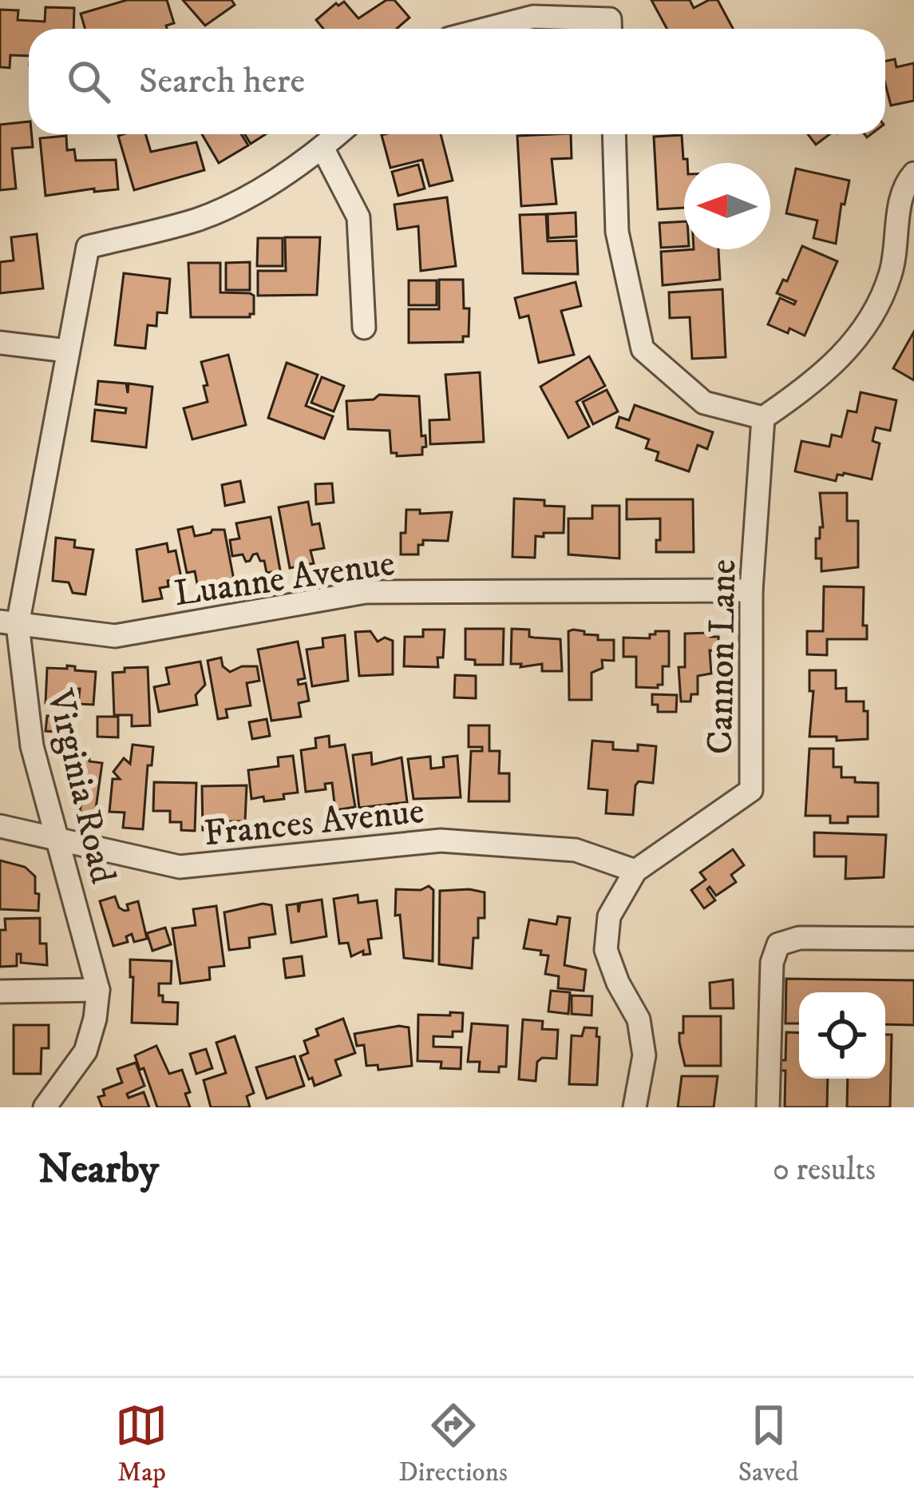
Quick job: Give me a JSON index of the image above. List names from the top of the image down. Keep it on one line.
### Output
{"streets":{"street":["Luanne Avenue","Cannon Lane","Virginia Road","Frances Avenue"]},"crossings":[["Luanne Avenue","Cannon Lane"],["Luanne Avenue","Virginia Road"],["Cannon Lane","Frances Avenue"],["Virginia Road","Frances Avenue"]],"north":"left","page":{"search":"Search here","heading":["Nearby","0 results"],"nav":["Map","Directions","Saved"]}}
